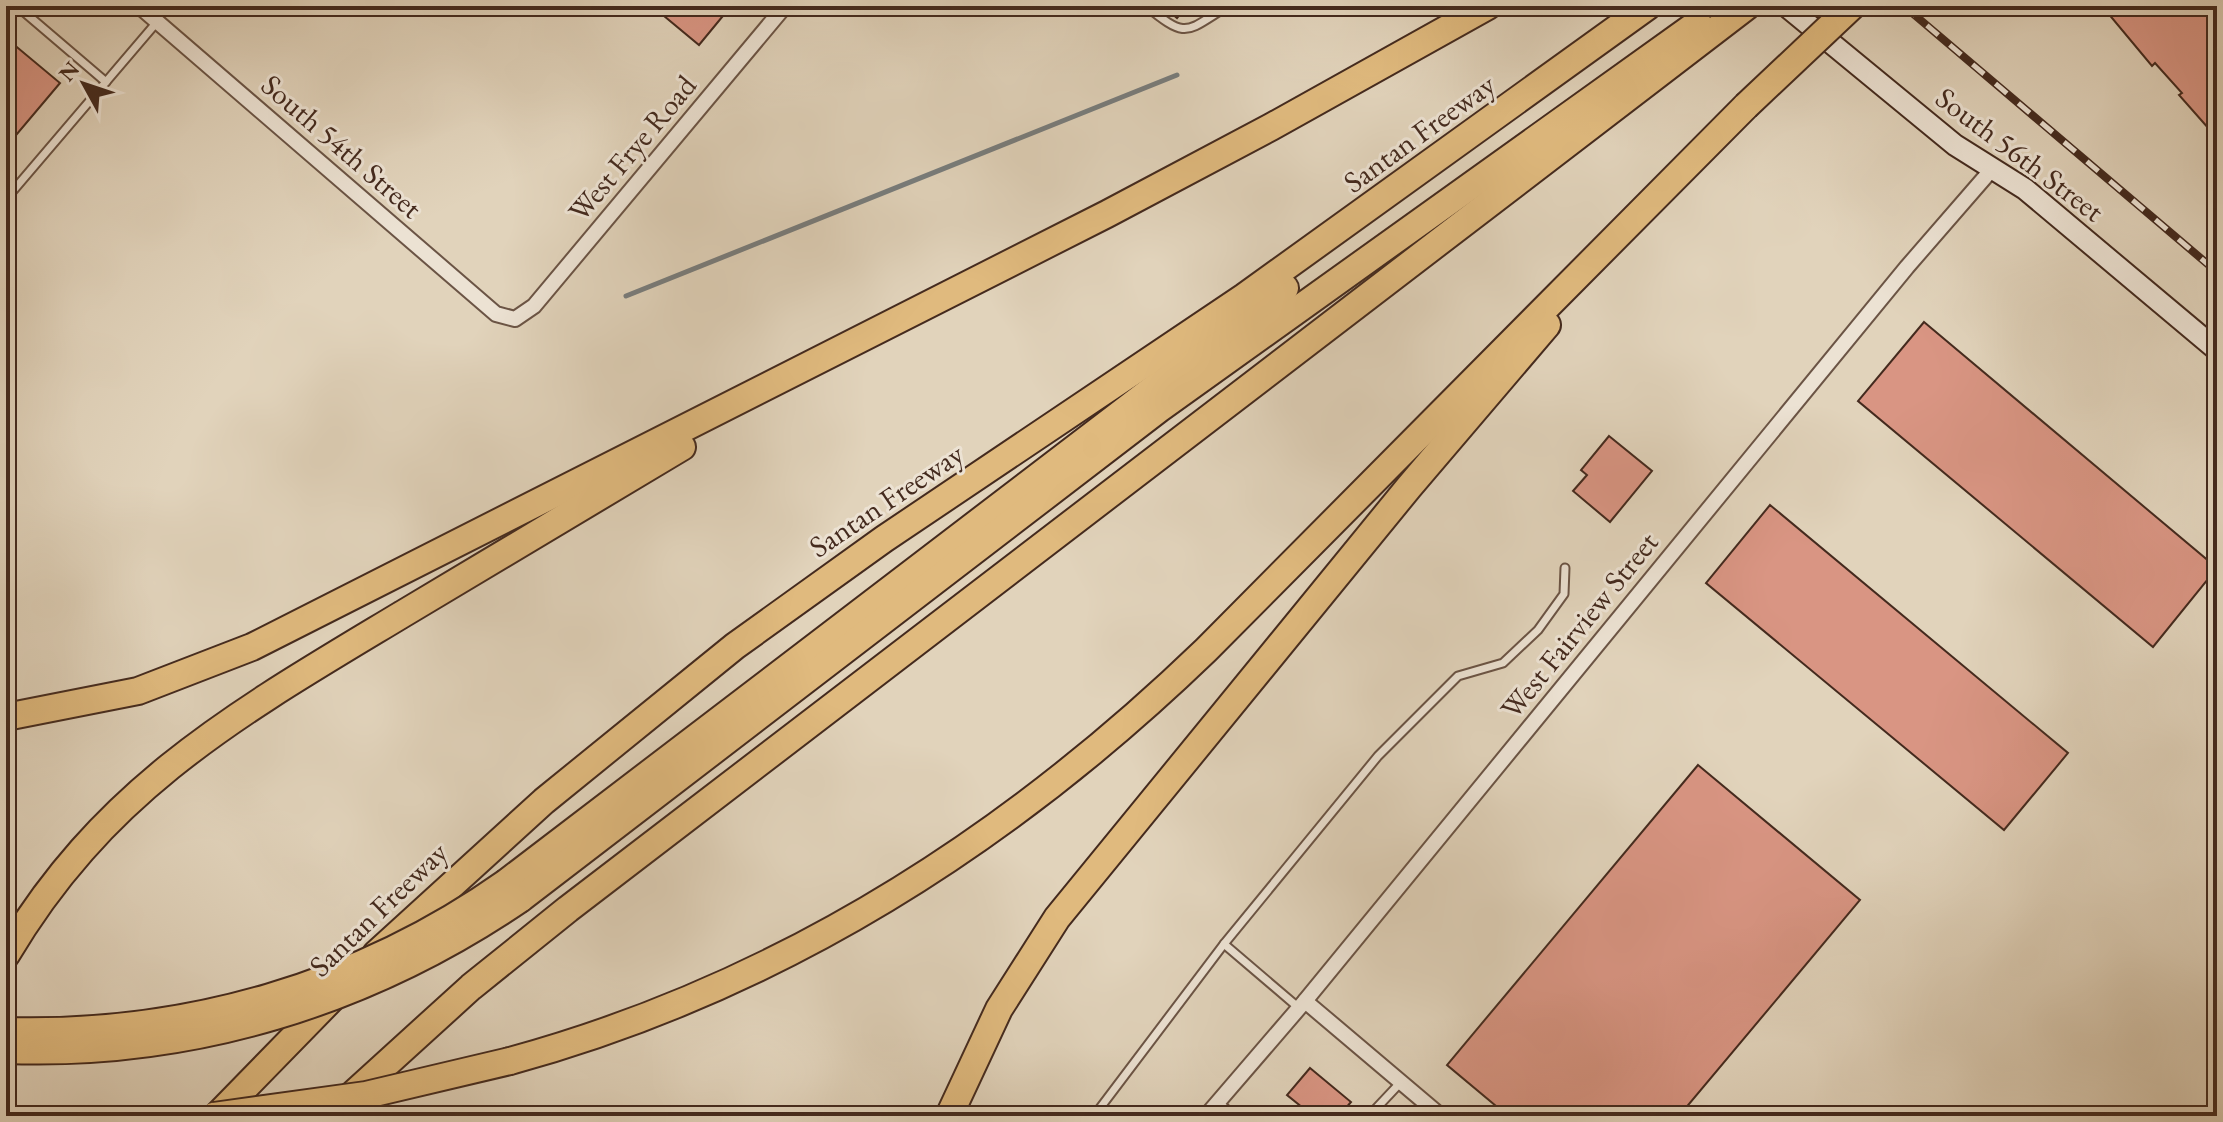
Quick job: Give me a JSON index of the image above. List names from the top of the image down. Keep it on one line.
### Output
{"streets":{"highway":["Santan Freeway"],"main road":["South 56th Street"],"street":["South 54th Street","West Frye Road","West Fairview Street"]},"crossings":[["South 54th Street","West Frye Road"],["South 56th Street","West Fairview Street"]],"north":"top left"}
